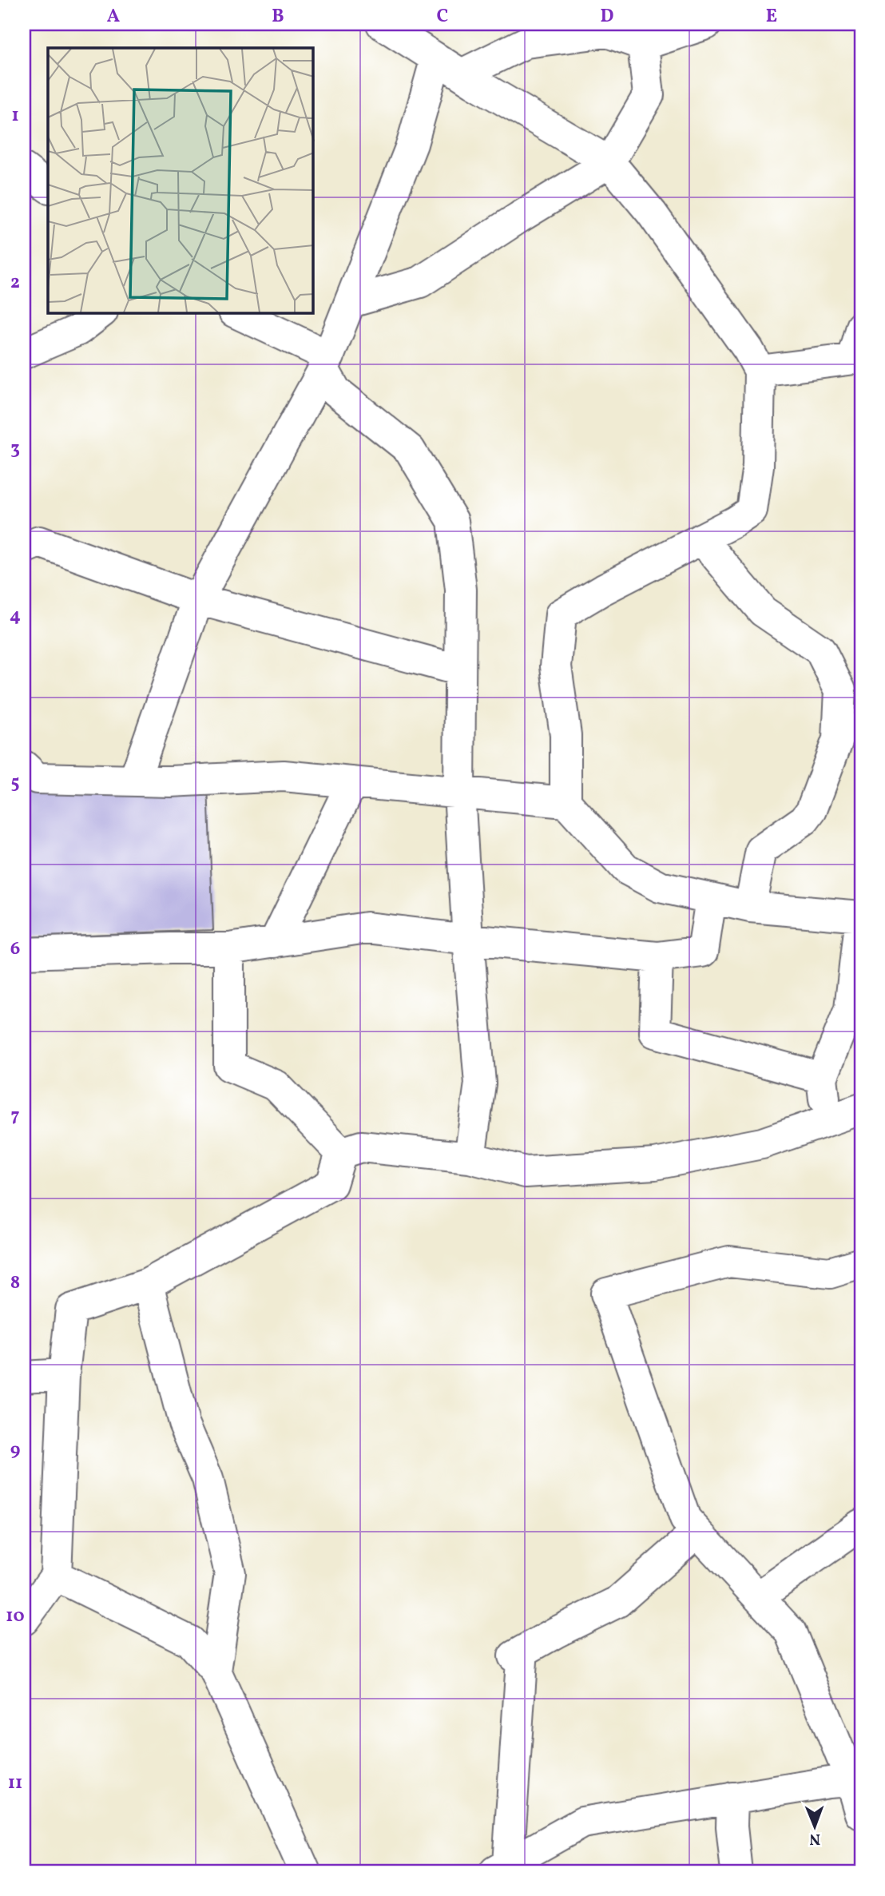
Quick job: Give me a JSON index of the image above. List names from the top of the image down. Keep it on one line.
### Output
{"north":"bottom","grid":{"columns":["A","B","C","D","E"],"rows":["1","2","3","4","5","6","7","8","9","10","11"]}}
